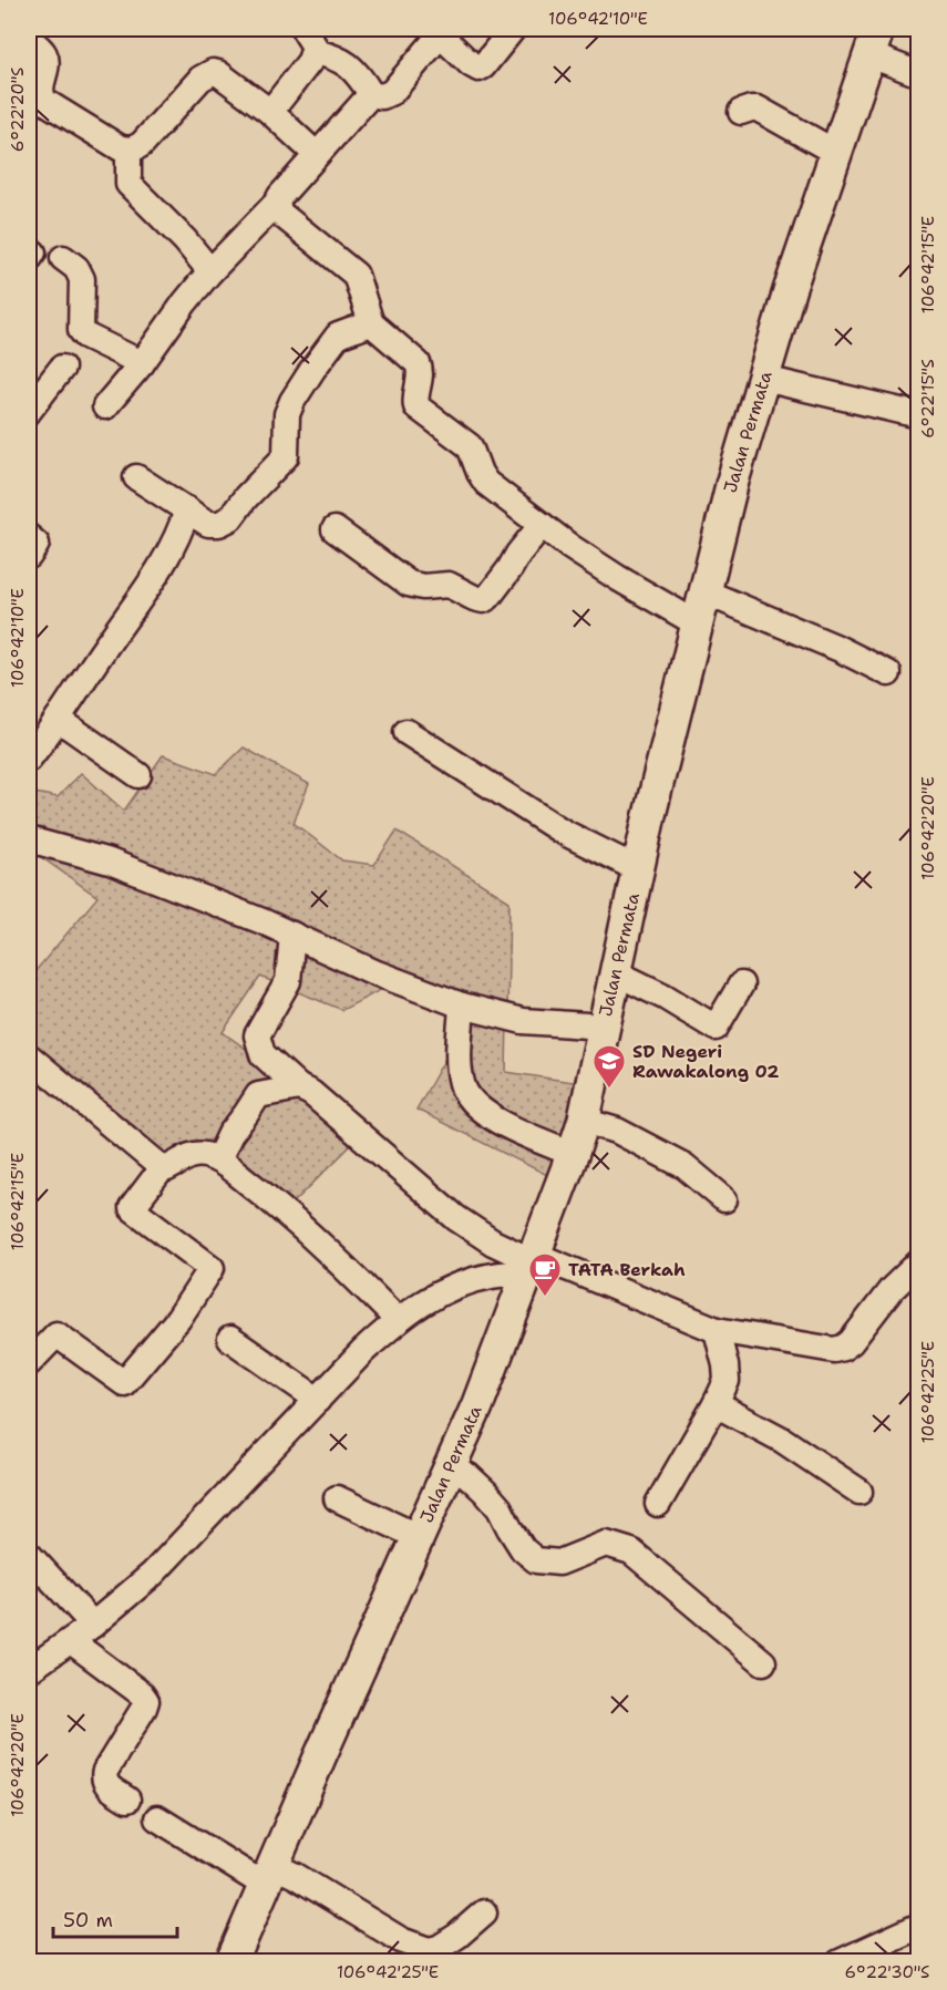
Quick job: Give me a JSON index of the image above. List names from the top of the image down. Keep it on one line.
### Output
{"streets":{"main road":["Jalan Permata"]},"places":{"school or university":["SD Negeri Rawakalong 02"],"cafe":["TATA Berkah"]},"scale_bar":"50 m","coordinates":["106°42'10\"E","6°22'20\"S","106°42'15\"E","6°22'15\"S","106°42'20\"E","106°42'25\"E","6°22'30\"S"]}
